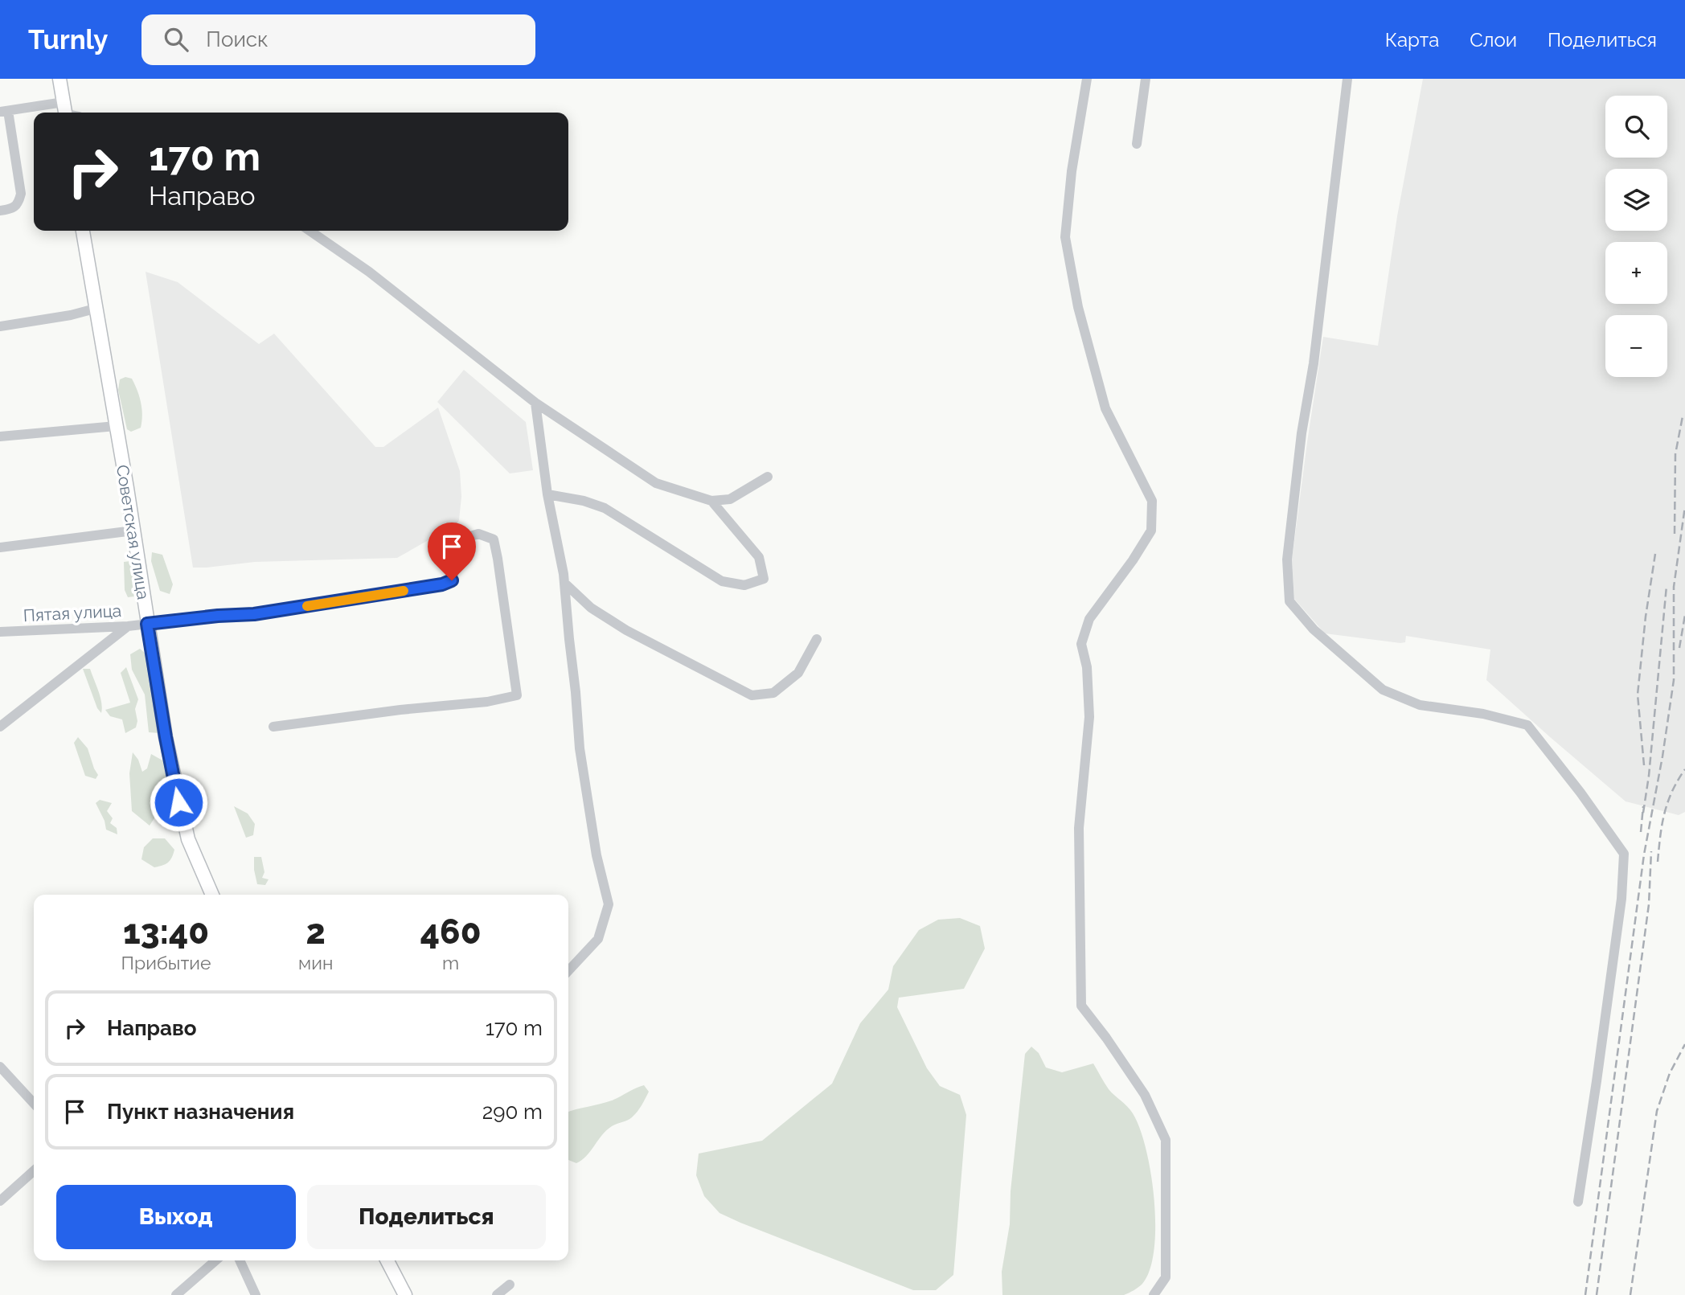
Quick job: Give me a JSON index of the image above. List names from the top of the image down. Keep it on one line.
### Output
{"streets":{"main road":["Советская улица"],"street":["Пятая улица"]},"crossings":[["Советская улица","Пятая улица"]],"page":{"header":"Turnly","search":"Поиск","nav":["Карта","Слои","Поделиться"],"map_buttons":["+","−"],"turn":["170 m","Направо"],"eta":["13:40","Прибытие","2","мин","460","m"],"list":[{"name":"Направо","value":"170 m"},{"name":"Пункт назначения","value":"290 m"}],"buttons":["Выход","Поделиться"]}}
